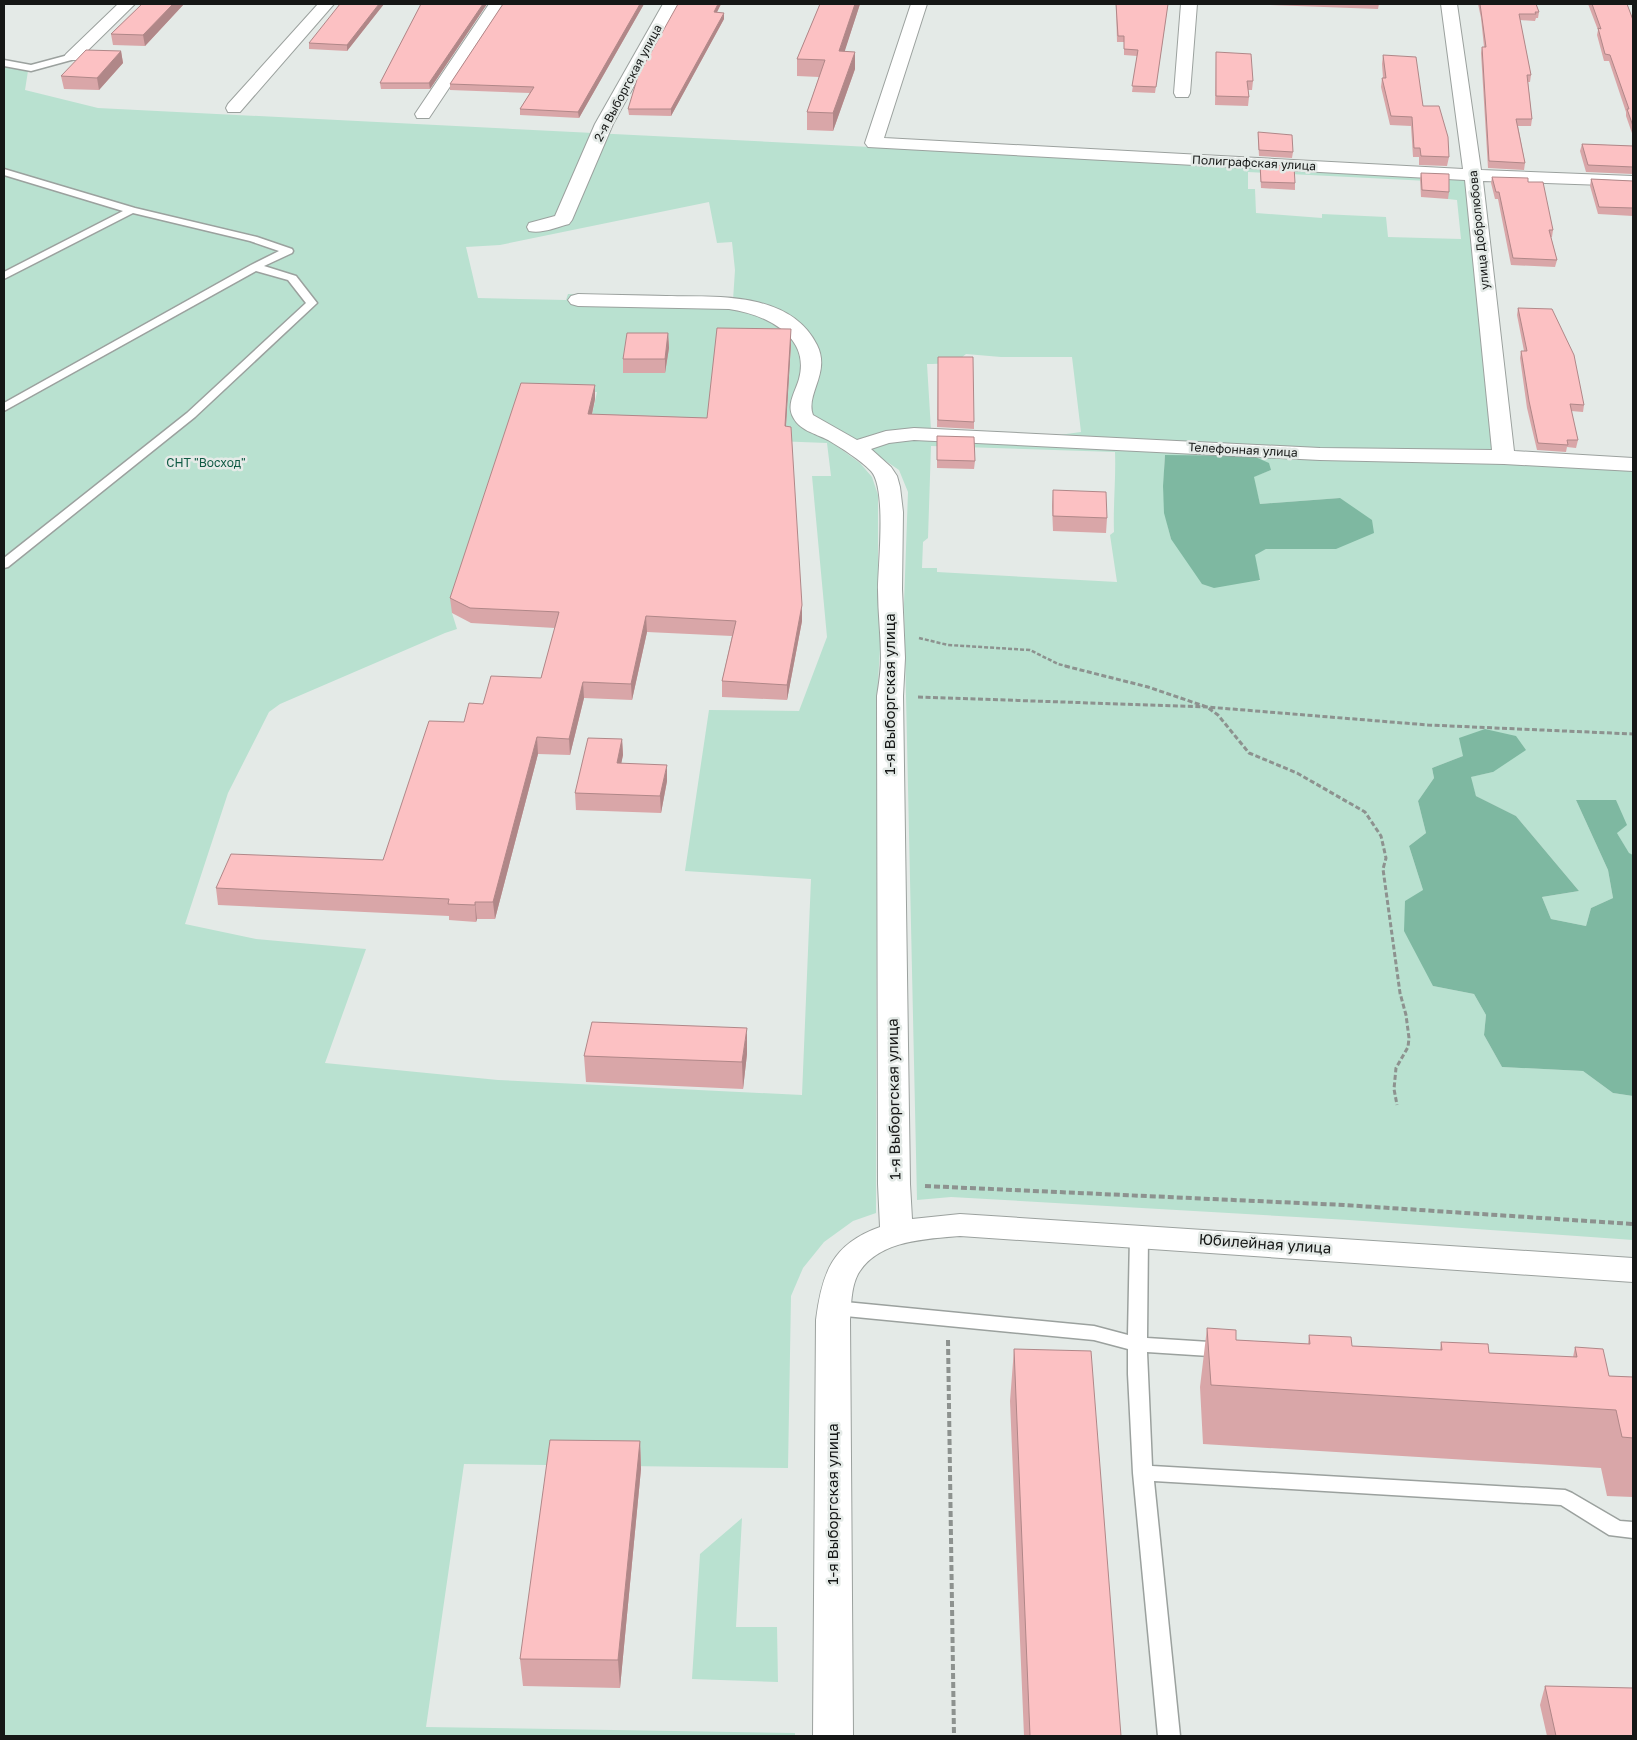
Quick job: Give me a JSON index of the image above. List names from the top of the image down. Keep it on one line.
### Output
{"streets":{"street":["2-я Выборгская улица","Полиграфская улица","улица Добролюбова","Телефонная улица","1-я Выборгская улица","Юбилейная улица"]},"crossings":[["Полиграфская улица","улица Добролюбова"],["улица Добролюбова","Телефонная улица"],["Телефонная улица","1-я Выборгская улица"],["1-я Выборгская улица","Юбилейная улица"]],"parks":["СНТ \"Восход\""]}
